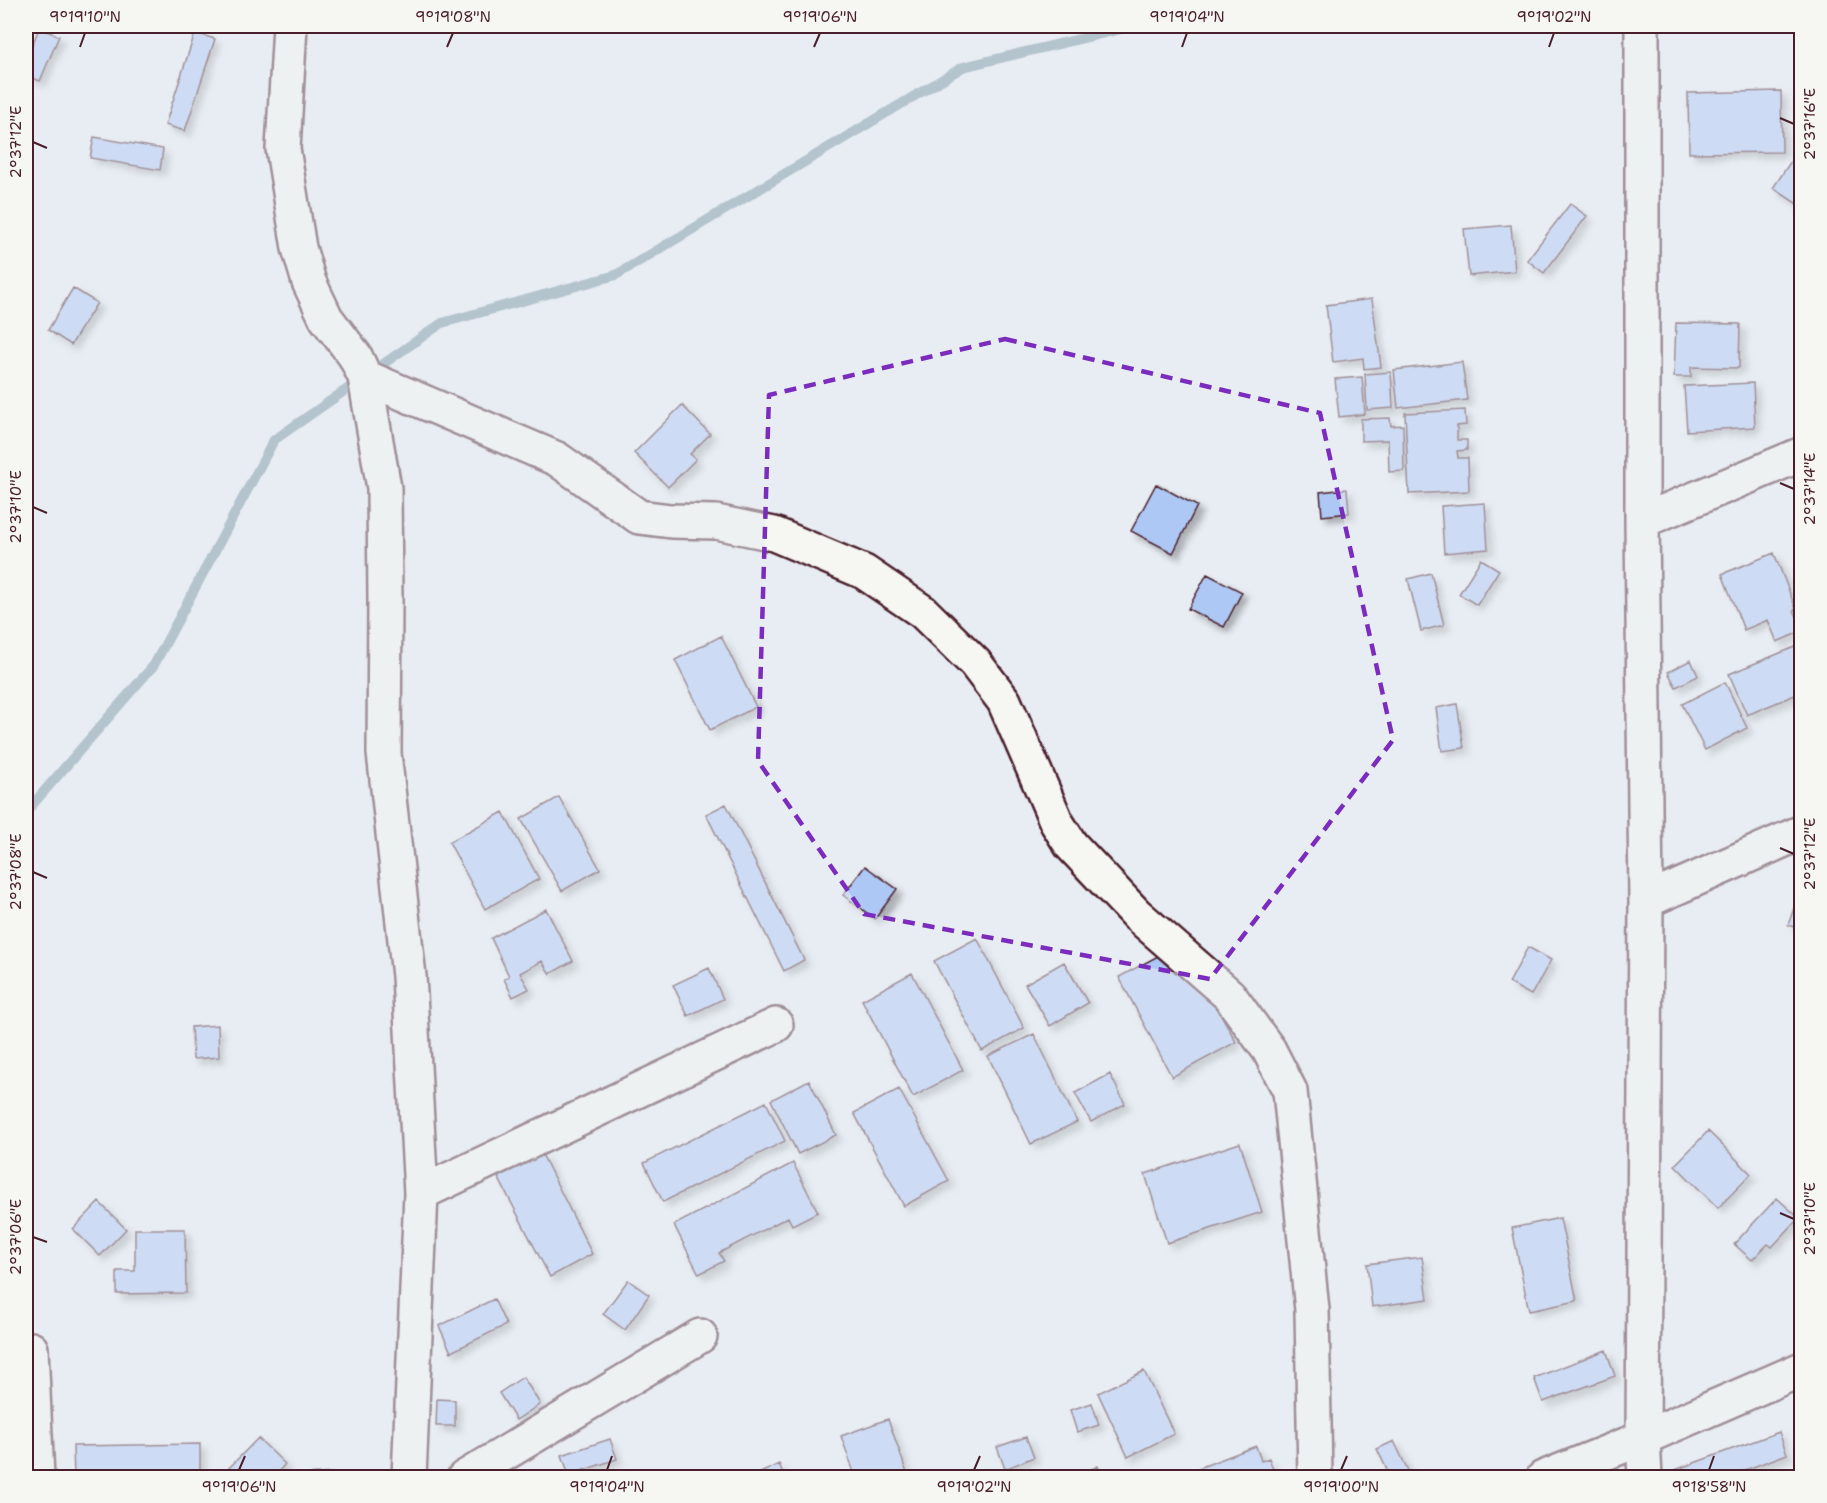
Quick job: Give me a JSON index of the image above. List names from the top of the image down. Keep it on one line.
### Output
{"coordinates":["9°19'10\"N","9°19'08\"N","9°19'06\"N","9°19'04\"N","9°19'02\"N","2°37'16\"E","2°37'12\"E","2°37'14\"E","2°37'10\"E","2°37'08\"E","2°37'06\"E","9°19'00\"N","9°18'58\"N"]}
